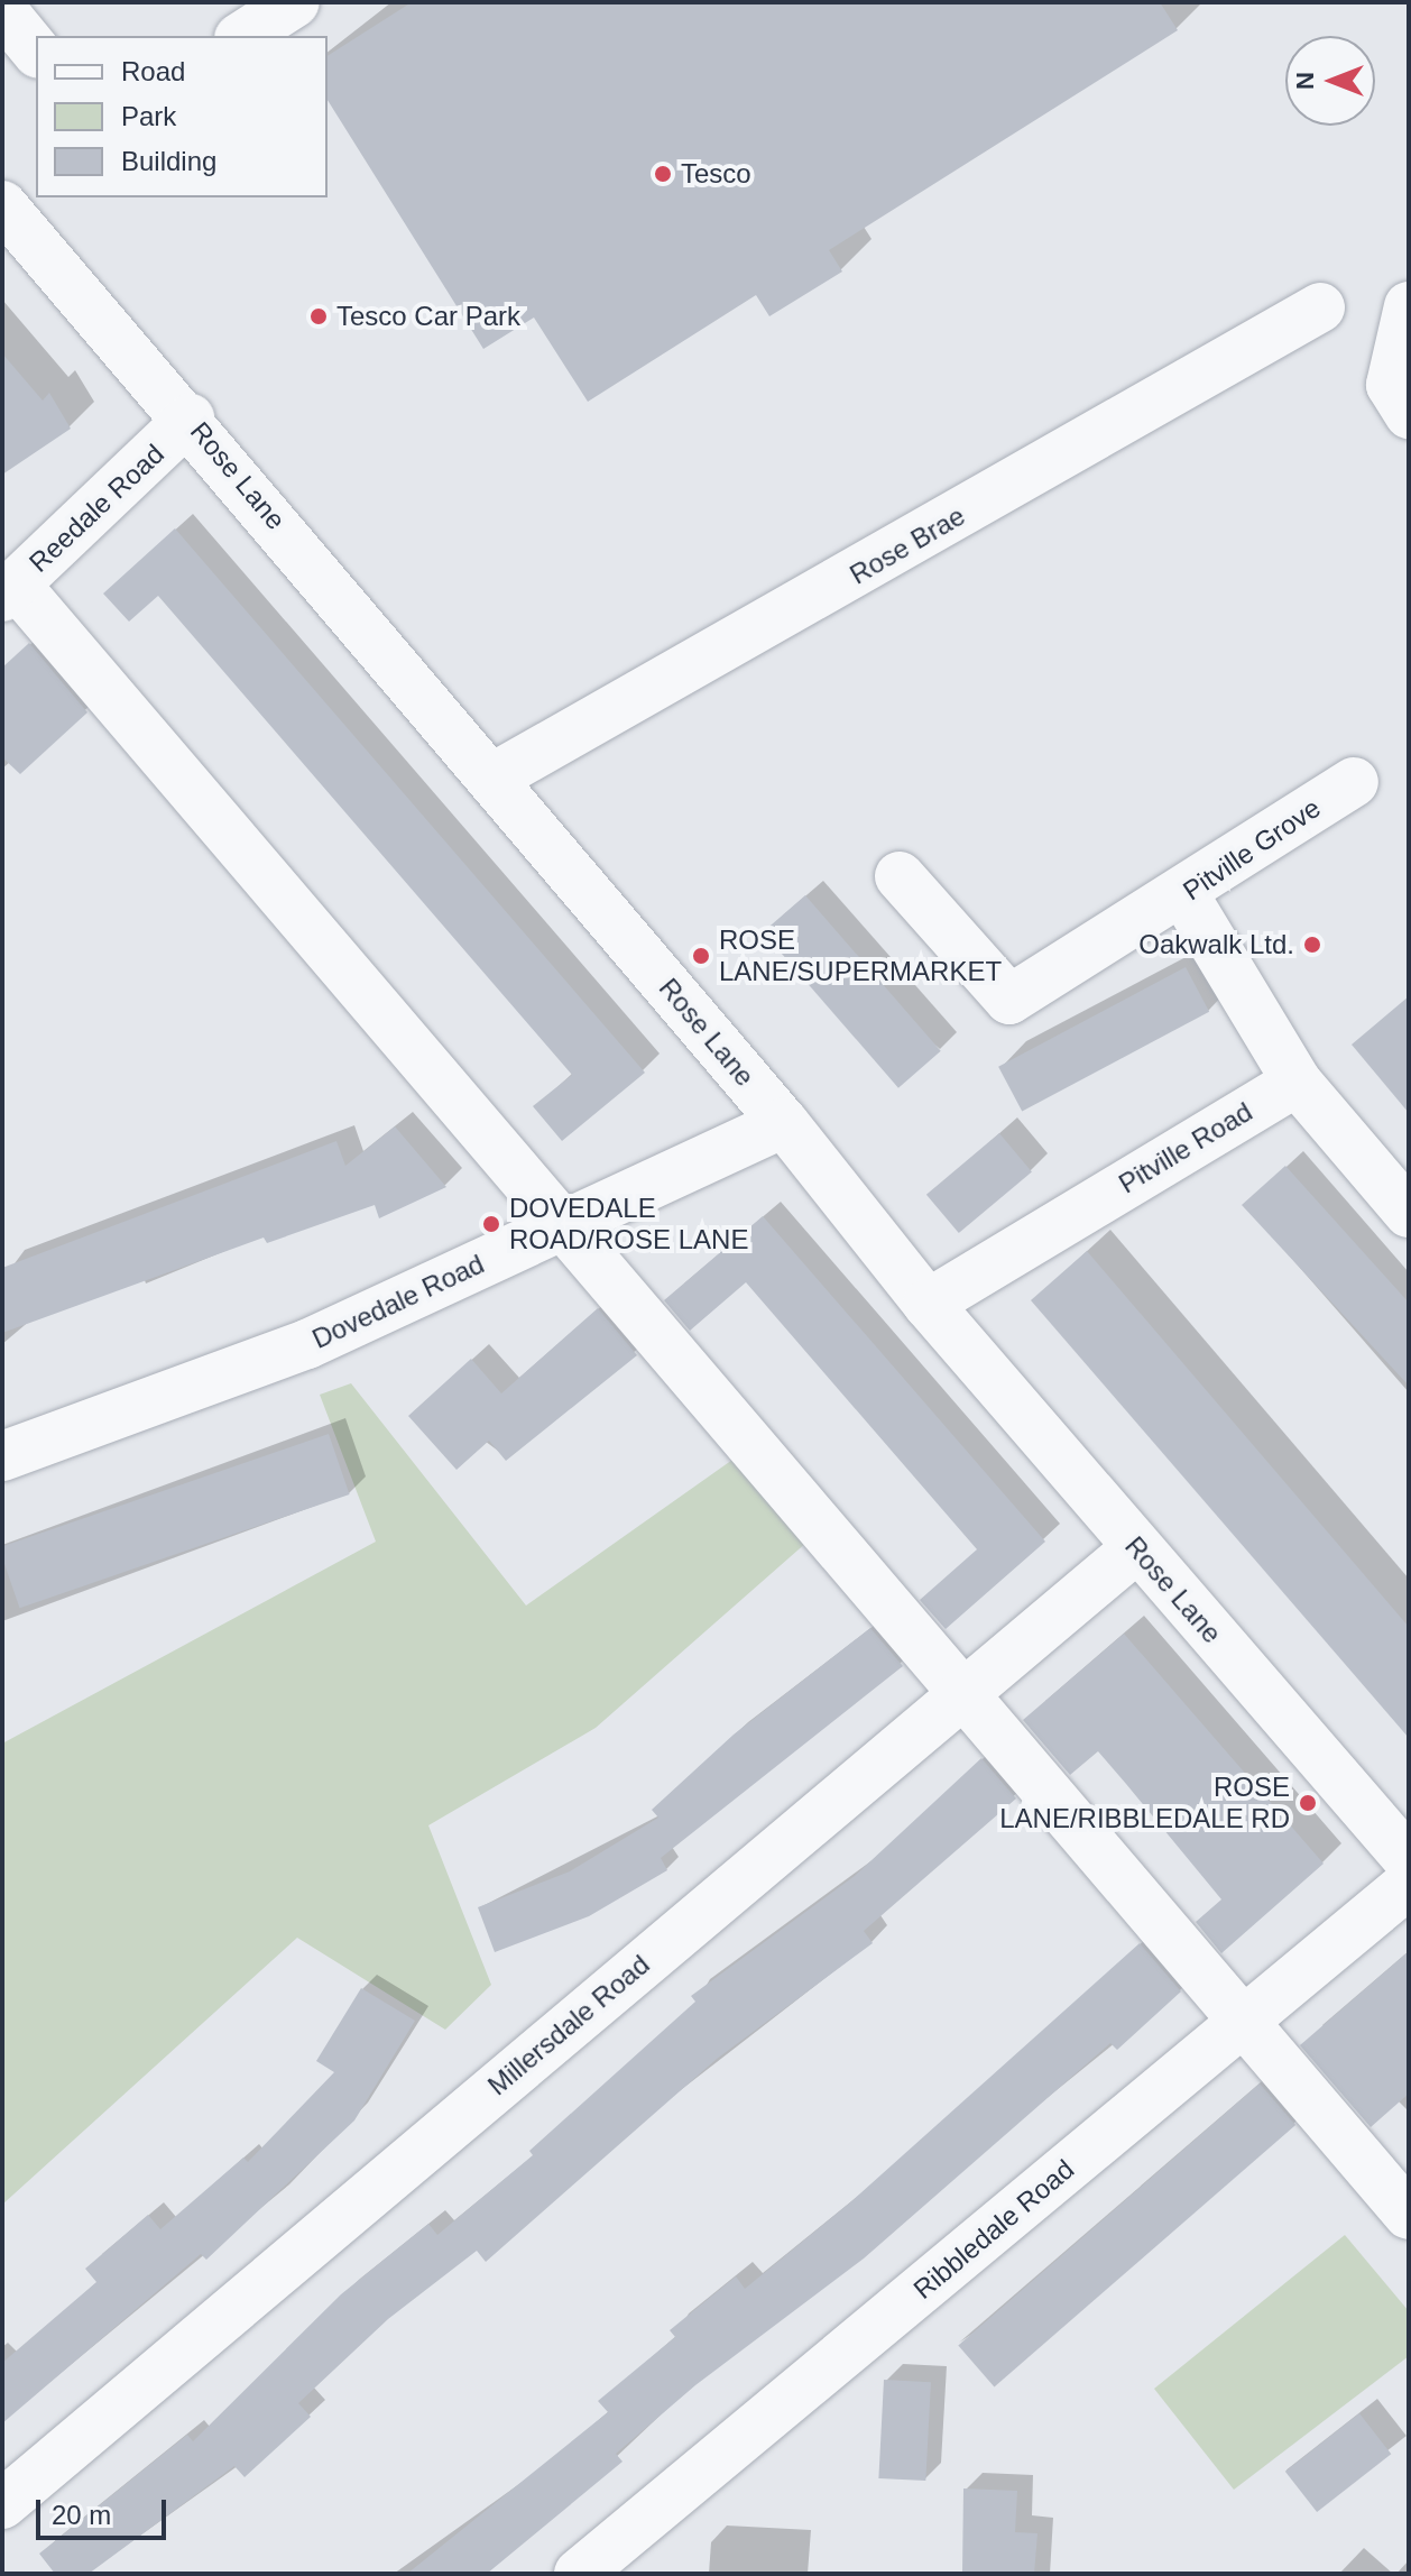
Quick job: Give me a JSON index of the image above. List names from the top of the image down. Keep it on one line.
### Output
{"streets":{"street":["Rose Lane","Reedale Road","Rose Brae","Pitville Grove","Pitville Road","Dovedale Road","Millersdale Road","Ribbledale Road"]},"crossings":[["Rose Lane","Reedale Road"],["Rose Lane","Rose Brae"],["Rose Lane","Pitville Road"],["Rose Lane","Dovedale Road"],["Rose Lane","Millersdale Road"]],"places":["Tesco","Tesco Car Park","Oakwalk Ltd.","ROSE LANE/SUPERMARKET","DOVEDALE ROAD/ROSE LANE","ROSE LANE/RIBBLEDALE RD"],"legend":["Road","Park","Building"],"scale_bar":"20 m","north":"left"}
